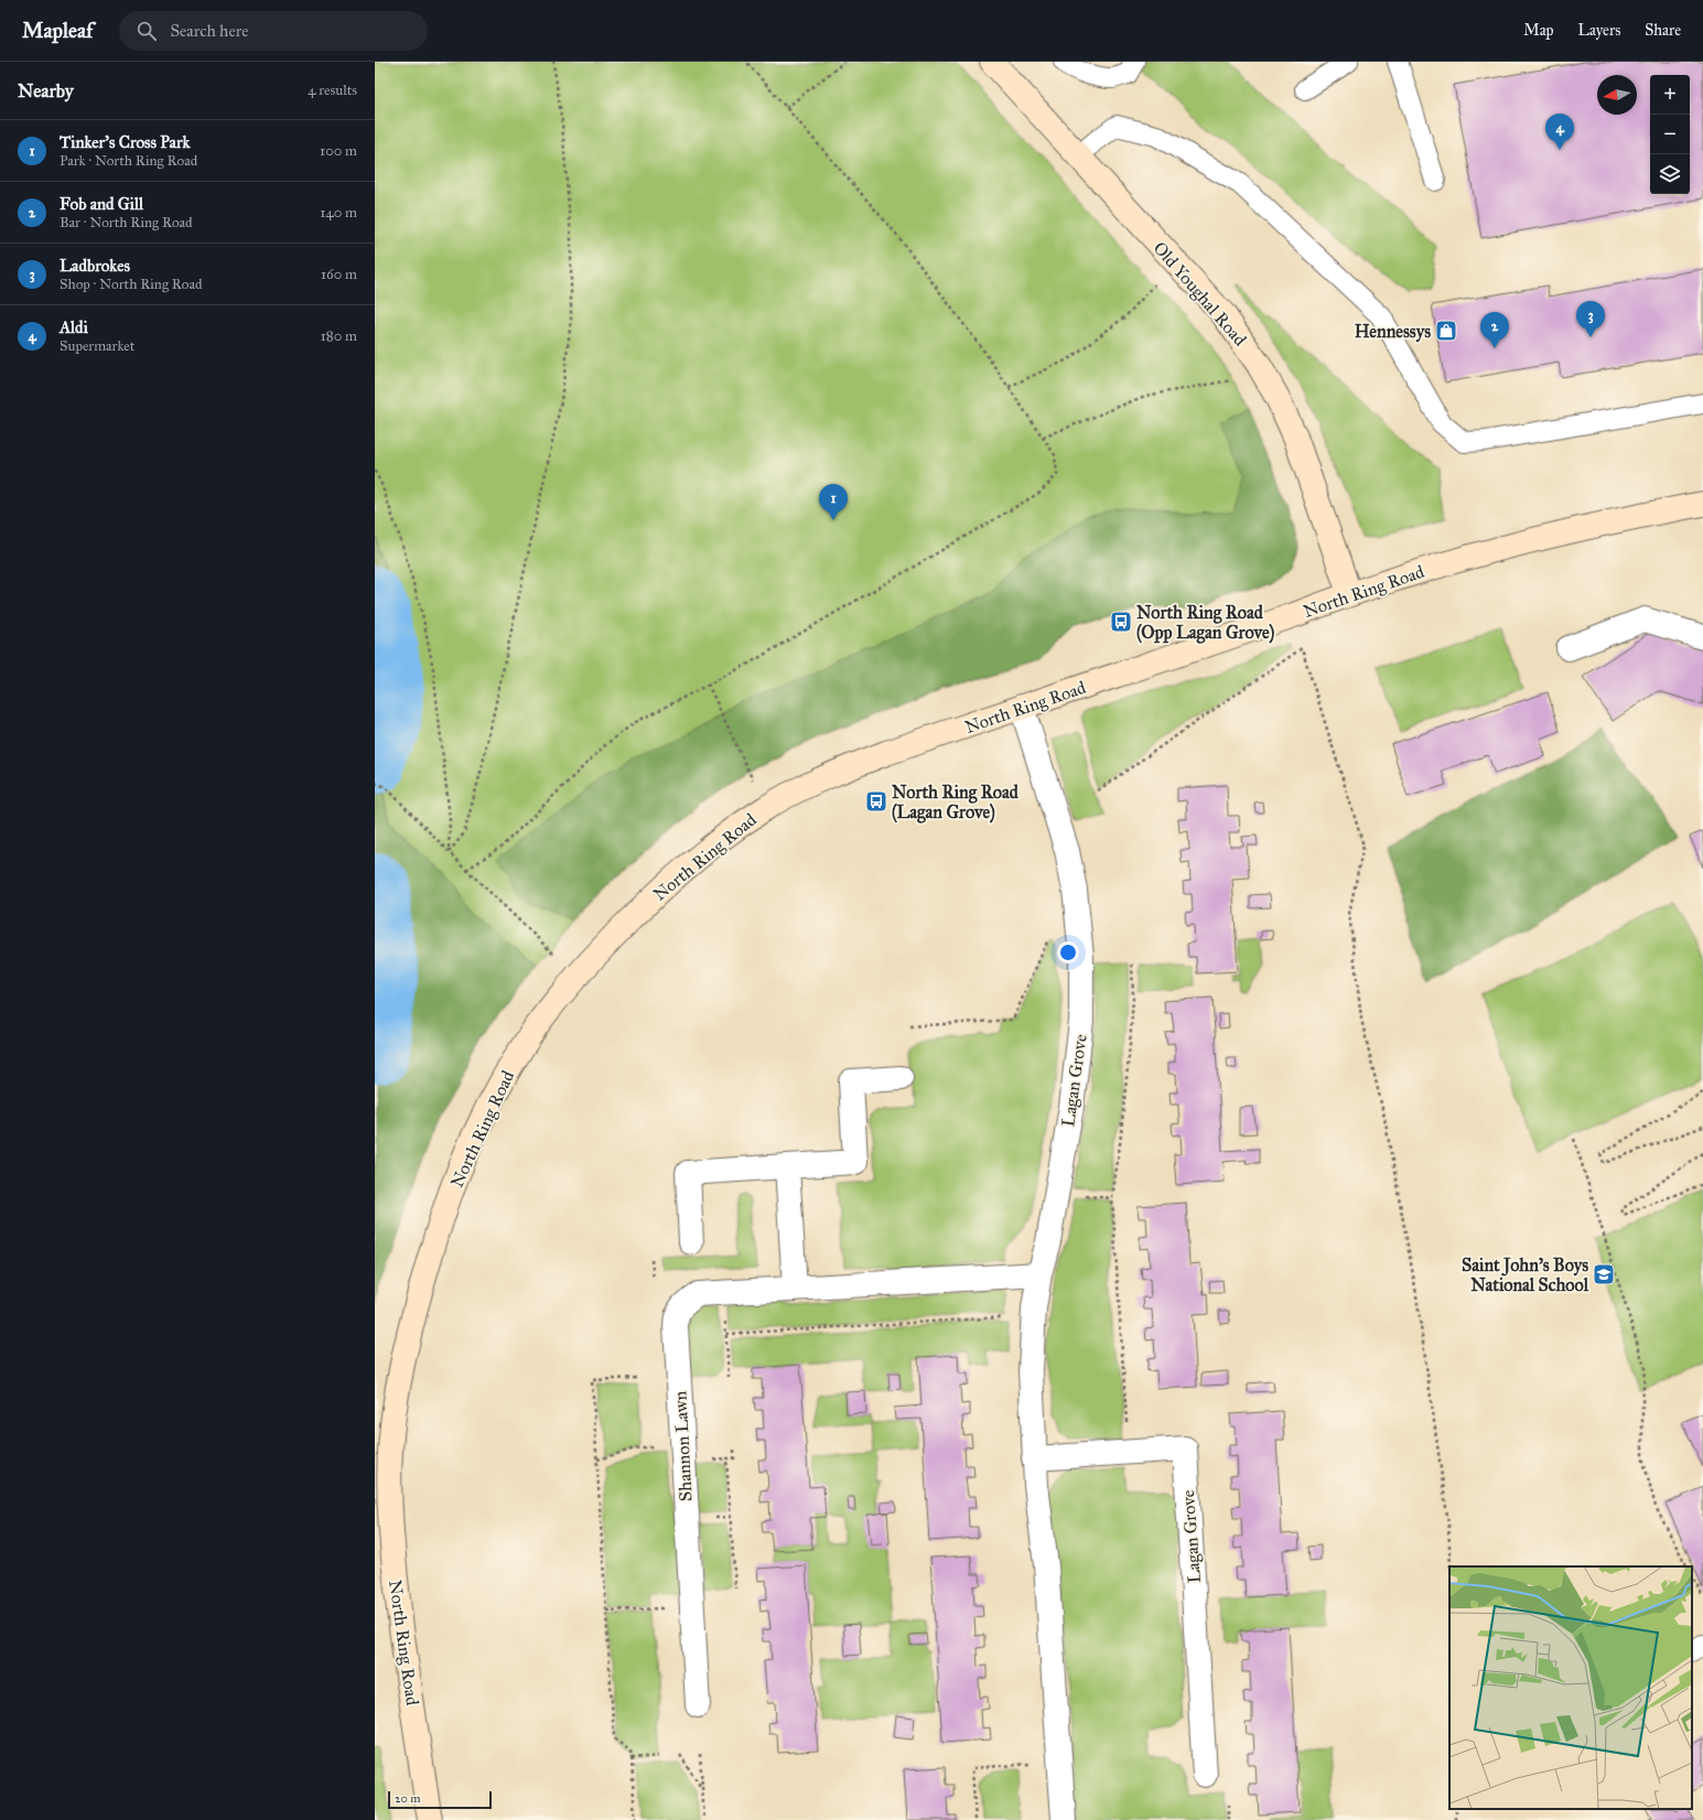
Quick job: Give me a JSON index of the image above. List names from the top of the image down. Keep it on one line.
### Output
{"streets":{"main road":["Old Youghal Road","North Ring Road"],"street":["Lagan Grove","Shannon Lawn"]},"crossings":[["Old Youghal Road","North Ring Road"],["North Ring Road","Lagan Grove"],["Lagan Grove","Shannon Lawn"]],"places":{"shop":["Hennessys"],"bus stop":["North Ring Road (Opp Lagan Grove)","North Ring Road (Lagan Grove)"],"school or university":["Saint John's Boys National School"]},"scale_bar":"20 m","north":"left","page":{"header":"Mapleaf","search":"Search here","nav":["Map","Layers","Share"],"heading":["Nearby","4 results"],"map_buttons":["+","−"],"pins":["4","3","2","1"],"list":[{"mark":"1","name":"Tinker's Cross Park","note":"Park · North Ring Road","value":"100 m"},{"mark":"2","name":"Fob and Gill","note":"Bar · North Ring Road","value":"140 m"},{"mark":"3","name":"Ladbrokes","note":"Shop · North Ring Road","value":"160 m"},{"mark":"4","name":"Aldi","note":"Supermarket","value":"180 m"}],"scale":"20 m"}}
